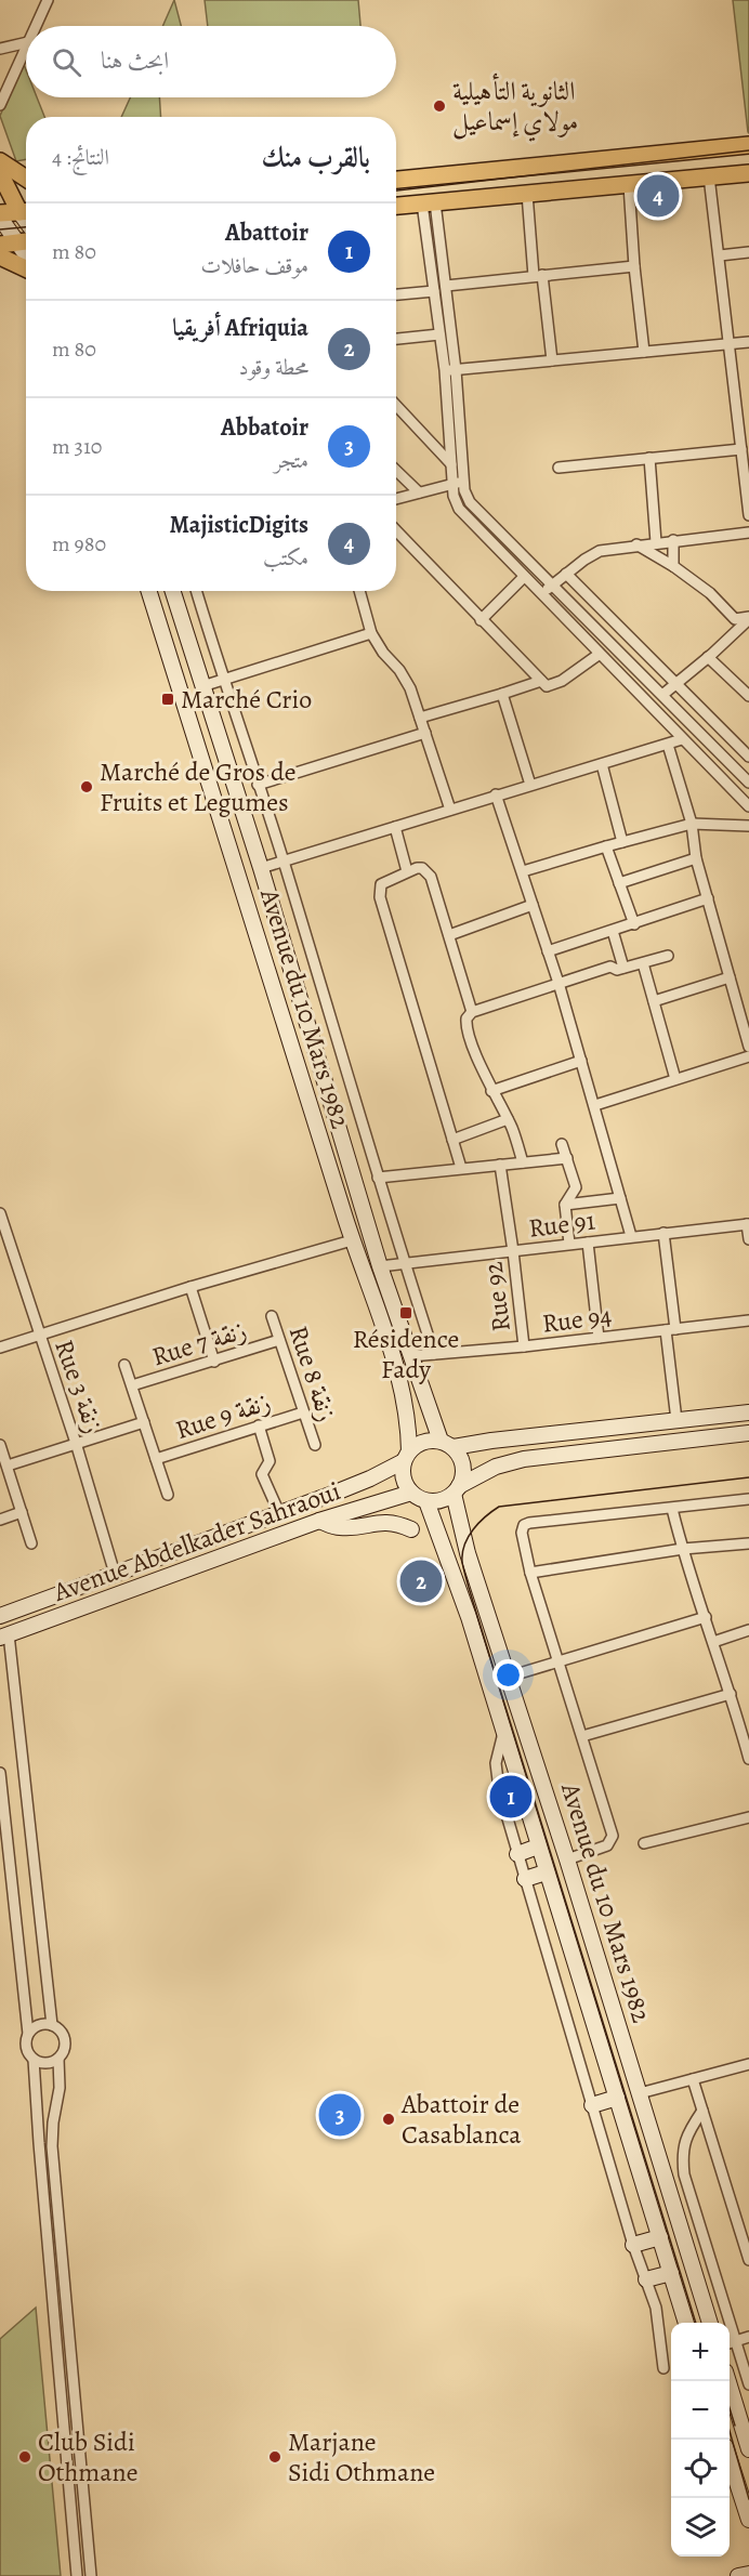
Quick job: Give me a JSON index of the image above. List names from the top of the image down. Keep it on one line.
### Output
{"streets":{"main road":["Avenue du 10 Mars 1982","Avenue Abdelkader Sahraoui"],"street":["Rue 91","Rue 92","Rue 94","Rue 7 زنقة","Rue 8 زنقة","Rue 3 زنقة","Rue 9 زنقة"]},"crossings":[["Avenue du 10 Mars 1982","Rue 91"],["Avenue du 10 Mars 1982","Rue 94"],["Avenue du 10 Mars 1982","Avenue Abdelkader Sahraoui"],["Rue 91","Rue 92"],["Rue 92","Rue 94"],["Rue 7 زنقة","Rue 8 زنقة"],["Rue 8 زنقة","Rue 9 زنقة"],["Rue 3 زنقة","Avenue Abdelkader Sahraoui"]],"places":{"other":["الثانوية التأهيلية مولاي إسماعيل","Marché de Gros de Fruits et Legumes","Abattoir de Casablanca","Club Sidi Othmane","Marjane Sidi Othmane"],"transit":["Marché Crio","Résidence Fady"]},"page":{"search":"ابحث هنا","heading":["بالقرب منك","النتائج: 4"],"pins":["4","2","1","3"],"list":[{"mark":"1","name":"Abattoir","note":"موقف حافلات","value":"80 m"},{"mark":"2","name":"Afriquia أفريقيا","note":"محطة وقود","value":"80 m"},{"mark":"3","name":"Abbatoir","note":"متجر","value":"310 m"},{"mark":"4","name":"MajisticDigits","note":"مكتب","value":"980 m"}],"map_buttons":["+","−"]}}
